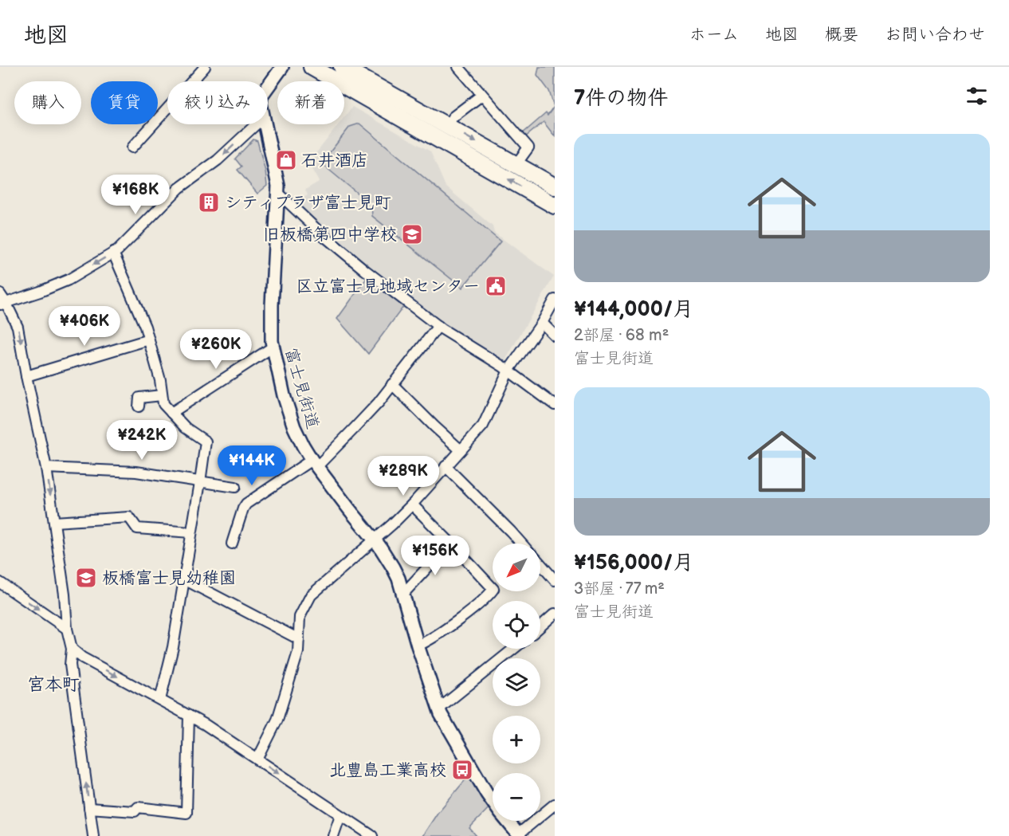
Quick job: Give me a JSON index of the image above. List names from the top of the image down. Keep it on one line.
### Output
{"streets":{"street":["富士見街道"]},"districts":["宮本町"],"places":{"shop":["石井酒店"],"building":["シティプラザ富士見町"],"school or university":["旧板橋第四中学校","板橋富士見幼稚園"],"public building":["区立富士見地域センター"],"bus stop":["北豊島工業高校"]},"north":"bottom left","page":{"header":"地図","nav":["ホーム","地図","概要","お問い合わせ"],"heading":"7件の物件","chip":["購入","賃貸","絞り込み","新着"],"list":[{"name":"¥144,000/月","note":"2部屋 · 68 m² · 富士見街道"},{"name":"¥156,000/月","note":"3部屋 · 77 m² · 富士見街道"}],"price":["¥168K","¥406K","¥260K","¥242K","¥144K","¥289K","¥156K"],"map_buttons":["+","−"]}}
